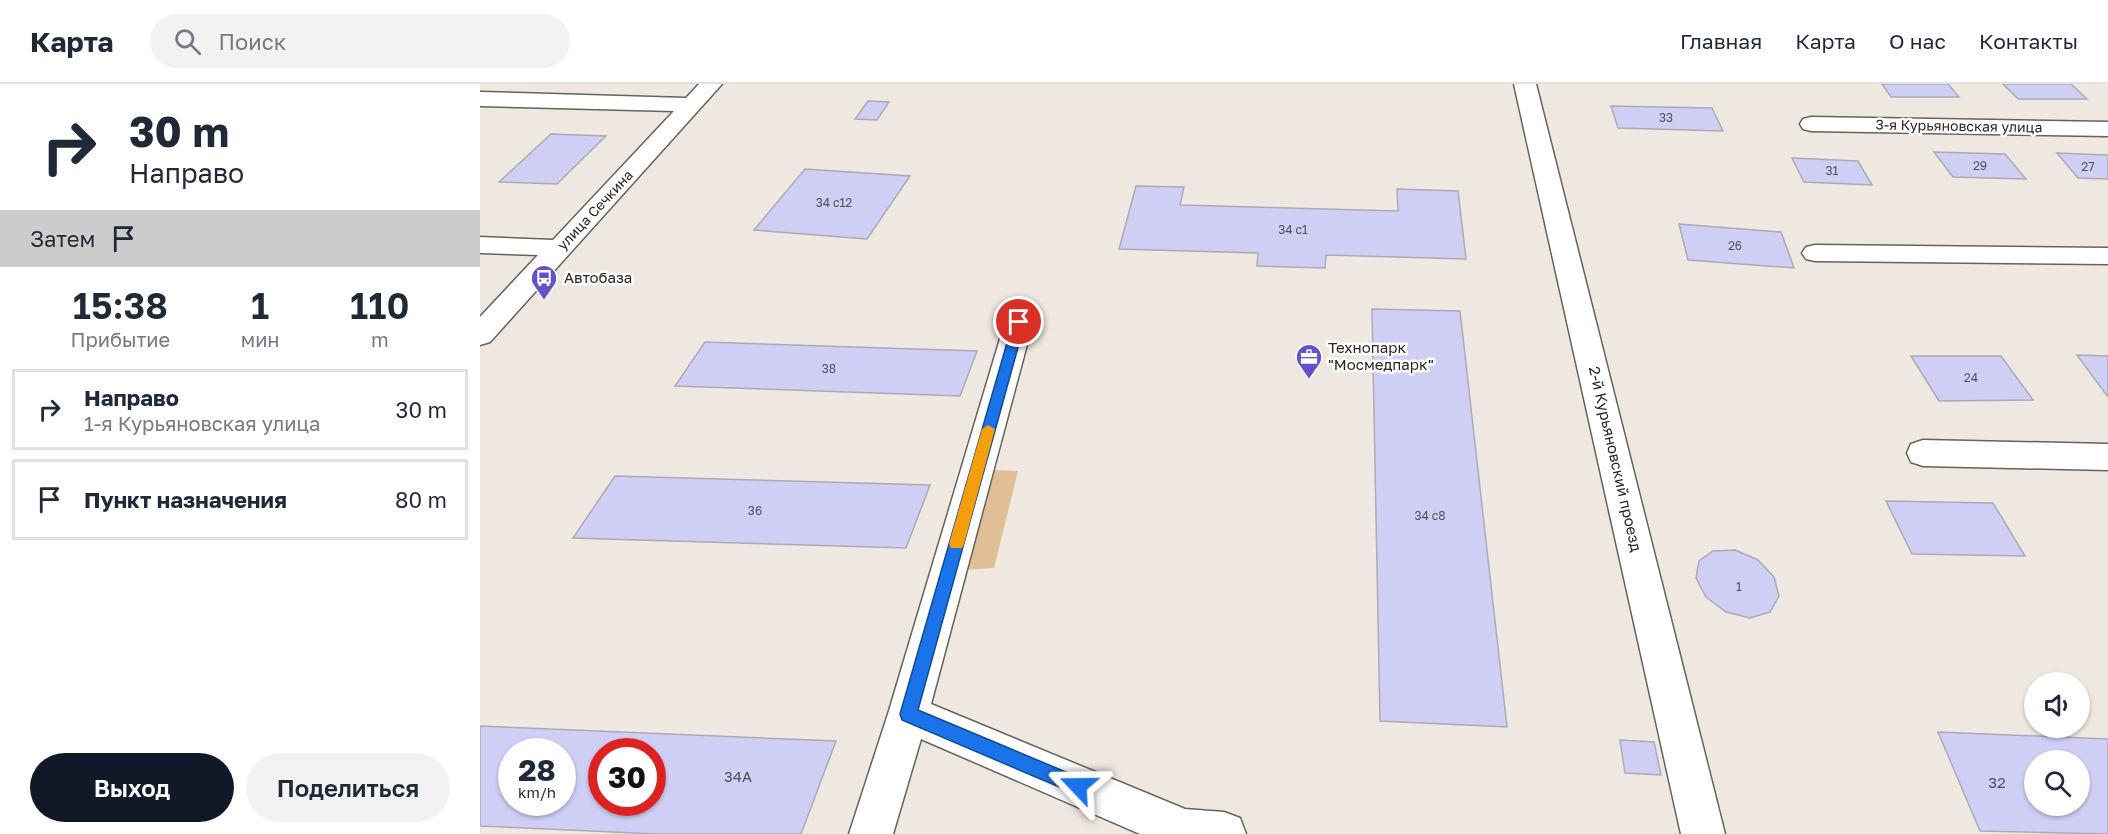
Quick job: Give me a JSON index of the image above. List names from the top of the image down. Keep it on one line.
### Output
{"streets":{"street":["3-я Курьяновская улица","улица Сечкина","2-й Курьяновский проезд"]},"places":{"bus stop":["Автобаза"],"office":["Технопарк \"Мосмедпарк\""]},"house_numbers":["33","29","27","31","34 с12","34 с1","26","38","24","36","34 с8","1","34А","32"],"page":{"header":"Карта","search":"Поиск","nav":["Главная","Карта","О нас","Контакты"],"turn":["30 m","Направо"],"then":"Затем","eta":["15:38","Прибытие","1","мин","110","m"],"list":[{"name":"Направо","note":"1-я Курьяновская улица","value":"30 m"},{"name":"Пункт назначения","value":"80 m"}],"speed":"28 km/h","limit":"30","buttons":["Выход","Поделиться"]}}
